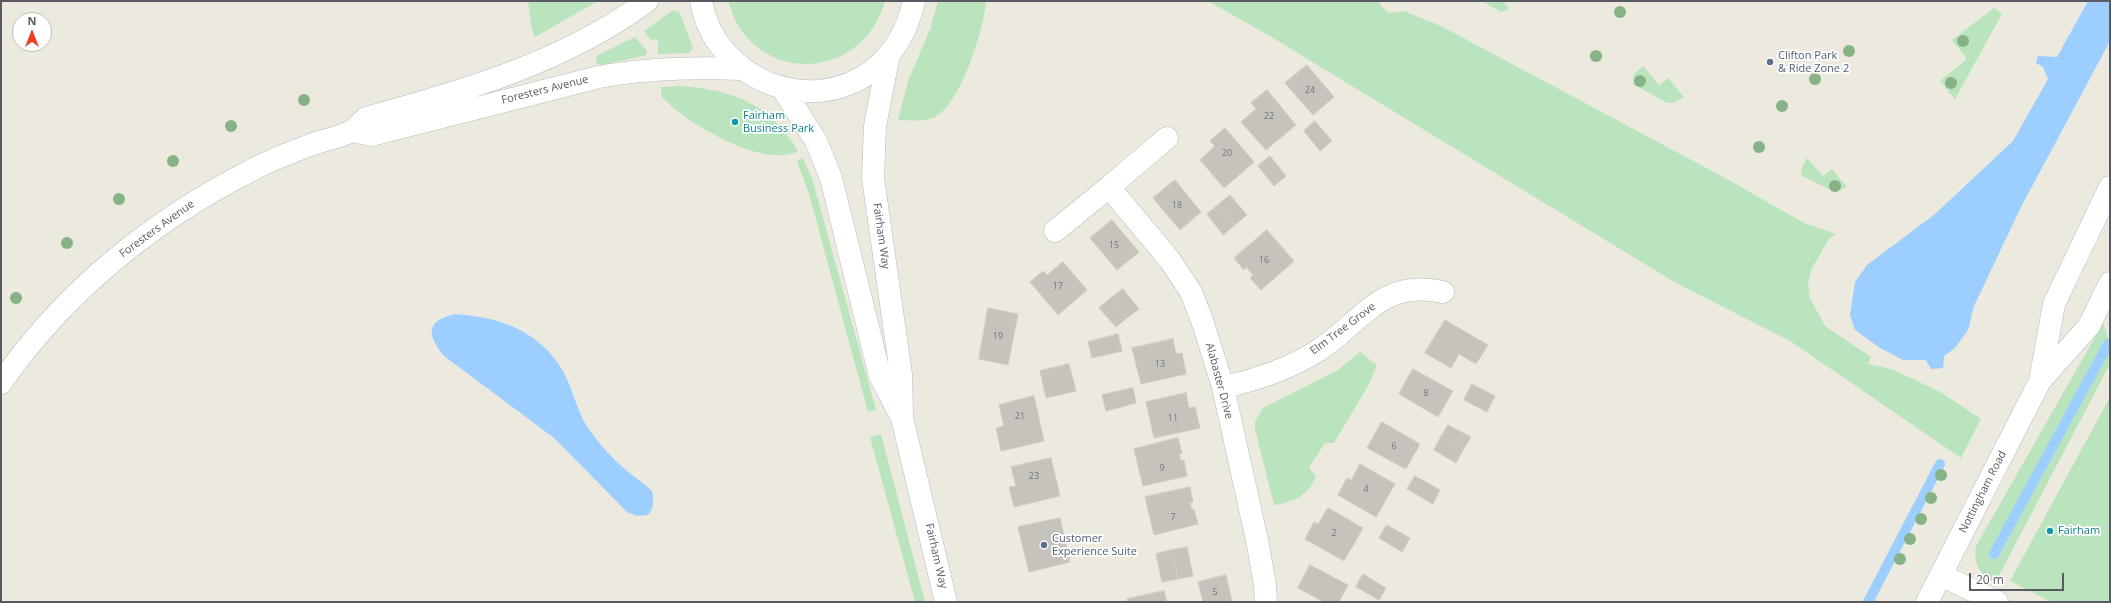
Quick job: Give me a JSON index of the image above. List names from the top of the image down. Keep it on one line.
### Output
{"streets":{"street":["Foresters Avenue","Fairham Way","Elm Tree Grove","Alabaster Drive","Nottingham Road"]},"crossings":[["Elm Tree Grove","Alabaster Drive"]],"places":["Clifton Park & Ride Zone 2","Fairham Business Park","Fairham","Customer Experience Suite"],"house_numbers":["24","22","20","18","15","16","17","19","13","8","21","11","6","9","23","4","7","2","5"],"scale_bar":"20 m","north":"top"}
